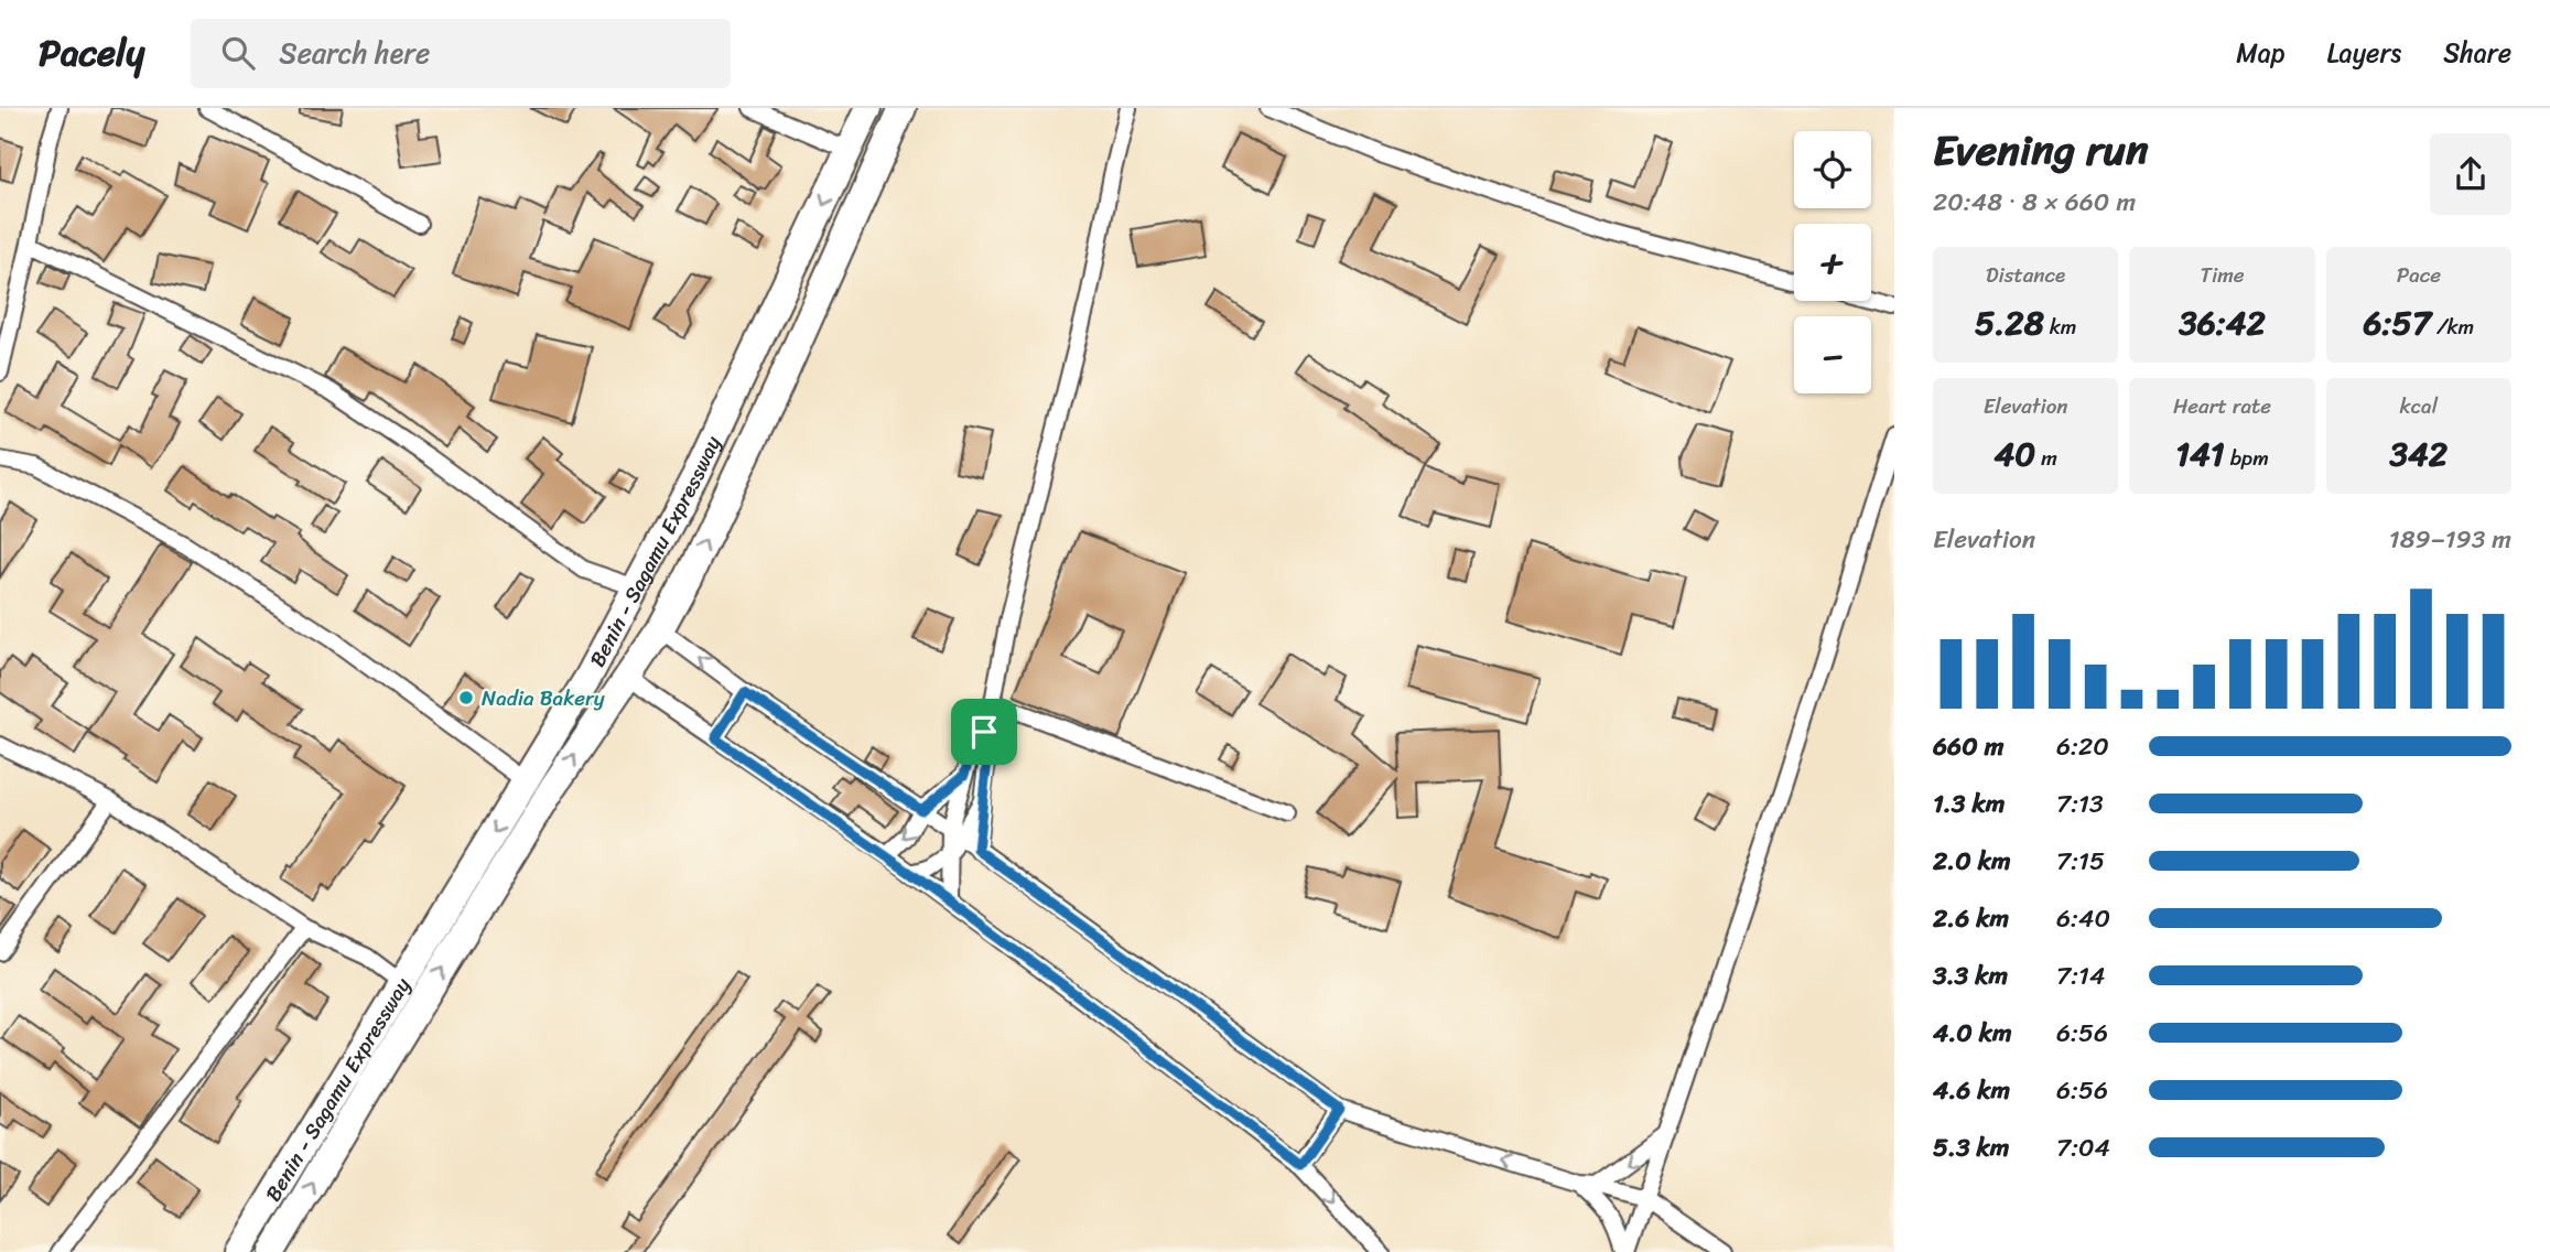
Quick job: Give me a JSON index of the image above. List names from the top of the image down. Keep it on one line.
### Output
{"streets":{"highway":["Benin - Sagamu Expressway"]},"places":["Nadia Bakery"],"page":{"header":"Pacely","search":"Search here","nav":["Map","Layers","Share"],"heading":["Evening run","20:48 · 8 × 660 m"],"map_buttons":["+","−"],"stats":[["Distance","5.28 km"],["Time","36:42"],["Pace","6:57 /km"],["Elevation","40 m"],["Heart rate","141 bpm"],["kcal","342"]],"chart":["Elevation","189–193 m"],"list":[{"name":"660 m","note":"6:20"},{"name":"1.3 km","note":"7:13"},{"name":"2.0 km","note":"7:15"},{"name":"2.6 km","note":"6:40"},{"name":"3.3 km","note":"7:14"},{"name":"4.0 km","note":"6:56"},{"name":"4.6 km","note":"6:56"},{"name":"5.3 km","note":"7:04"}]}}
